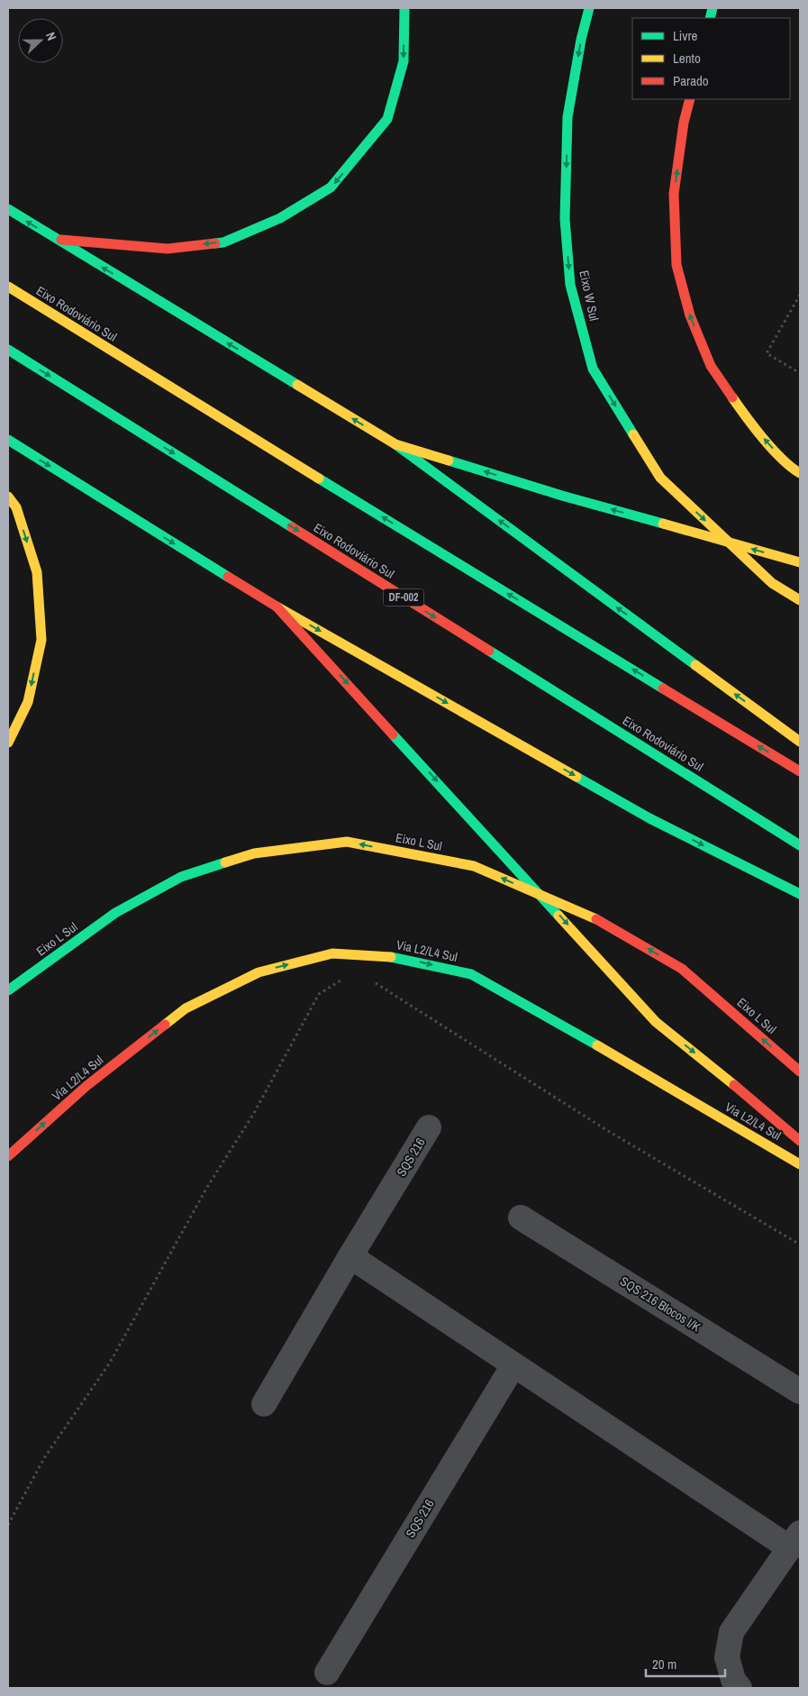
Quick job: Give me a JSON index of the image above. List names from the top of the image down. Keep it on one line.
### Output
{"streets":{"main road":["Eixo W Sul","Eixo Rodoviário Sul","DF-002","Eixo L Sul","Via L2/L4 Sul"],"street":["SQS 216","SQS 216 Blocos I/K"]},"one_way":["Eixo W Sul","Eixo L Sul","Via L2/L4 Sul"],"legend":["Livre","Lento","Parado"],"scale_bar":"20 m","north":"right"}
